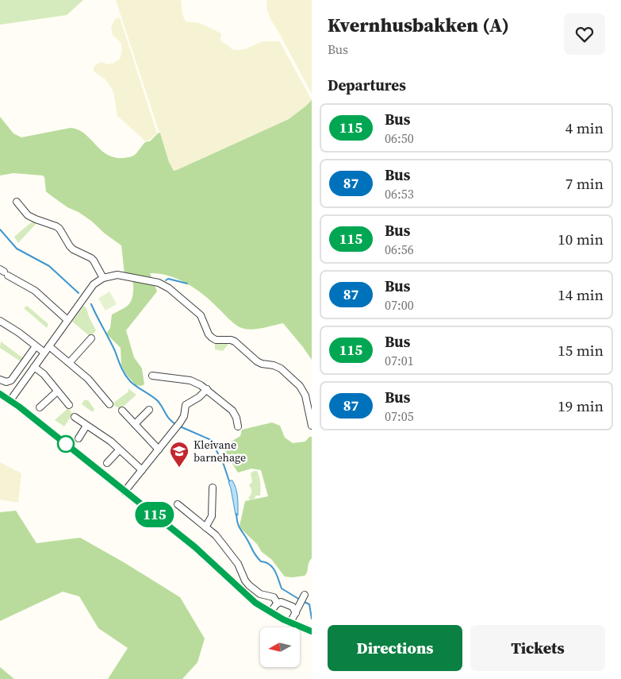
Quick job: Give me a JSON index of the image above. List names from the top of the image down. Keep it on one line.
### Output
{"places":{"school or university":["Kleivane barnehage"]},"lines":["bus line 115"],"north":"left","page":{"on_map":"115","heading":[["Kvernhusbakken (A)","Bus"],"Departures"],"list":[{"mark":"115","name":"Bus","note":"06:50","value":"4 min"},{"mark":"87","name":"Bus","note":"06:53","value":"7 min"},{"mark":"115","name":"Bus","note":"06:56","value":"10 min"},{"mark":"87","name":"Bus","note":"07:00","value":"14 min"},{"mark":"115","name":"Bus","note":"07:01","value":"15 min"},{"mark":"87","name":"Bus","note":"07:05","value":"19 min"}],"buttons":["Directions","Tickets"]}}
